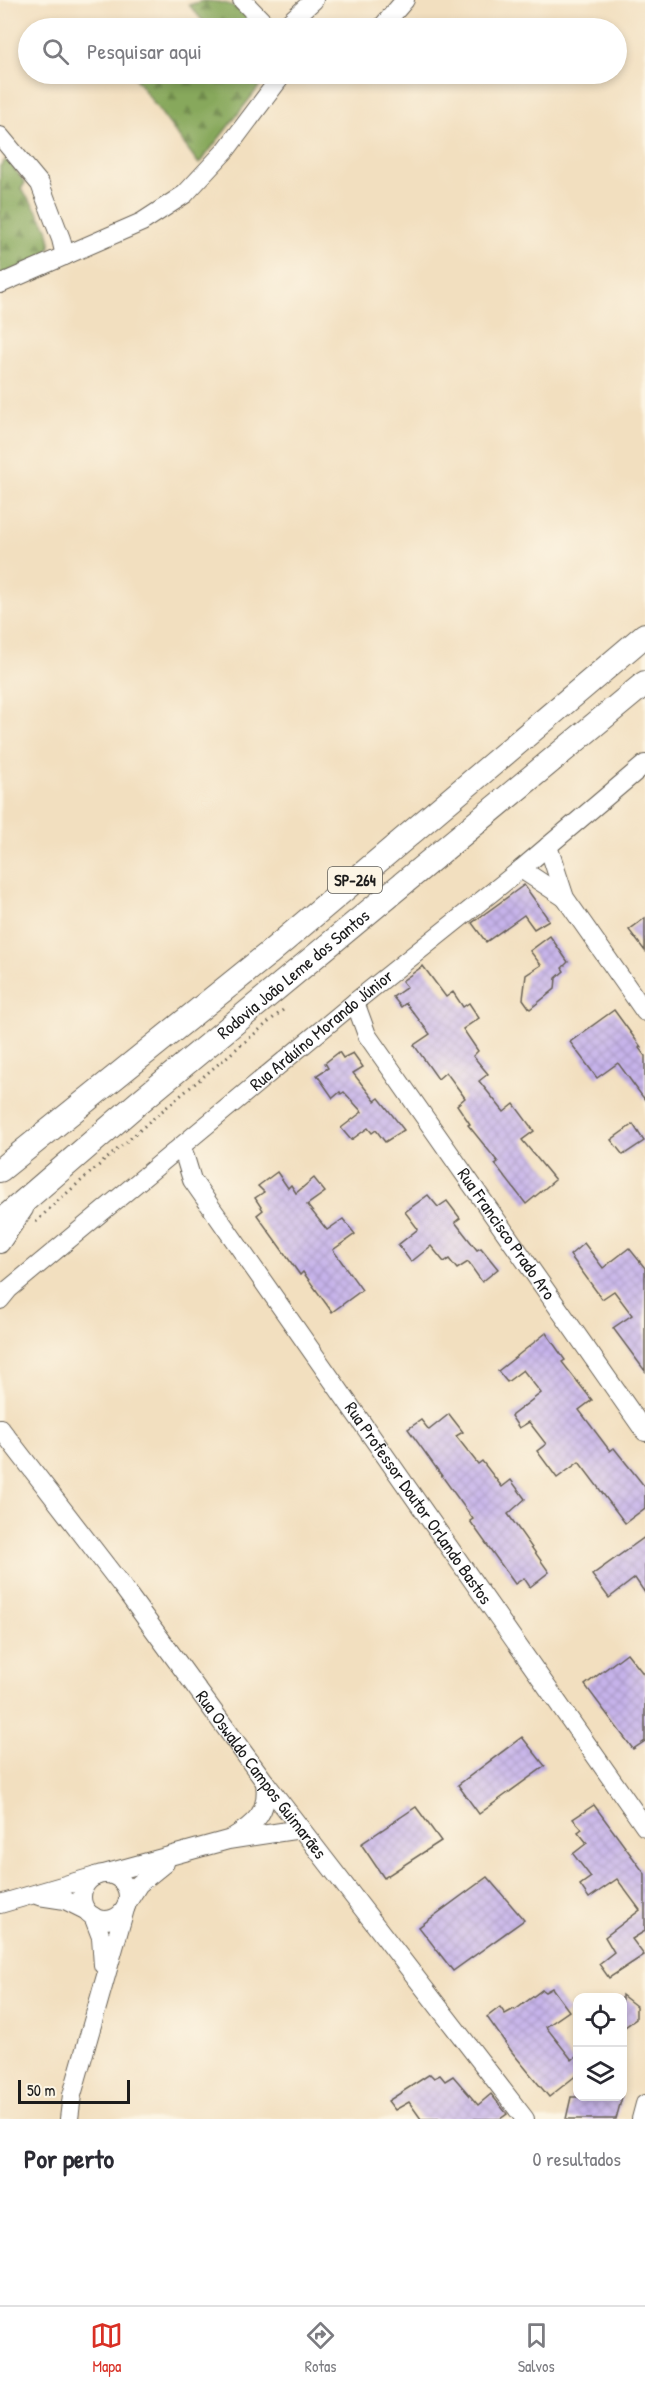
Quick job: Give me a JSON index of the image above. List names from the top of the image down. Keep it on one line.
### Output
{"streets":{"main road":["SP-264","Rodovia João Leme dos Santos"],"street":["Rua Arduíno Morando Júnior","Rua Francisco Prado Aro","Rua Professor Doutor Orlando Bastos","Rua Oswaldo Campos Guimarães"]},"crossings":[["Rua Arduíno Morando Júnior","Rua Francisco Prado Aro"],["Rua Arduíno Morando Júnior","Rua Professor Doutor Orlando Bastos"]],"scale_bar":"50 m","page":{"search":"Pesquisar aqui","scale":"50 m","heading":["Por perto","0 resultados"],"nav":["Mapa","Rotas","Salvos"]}}
